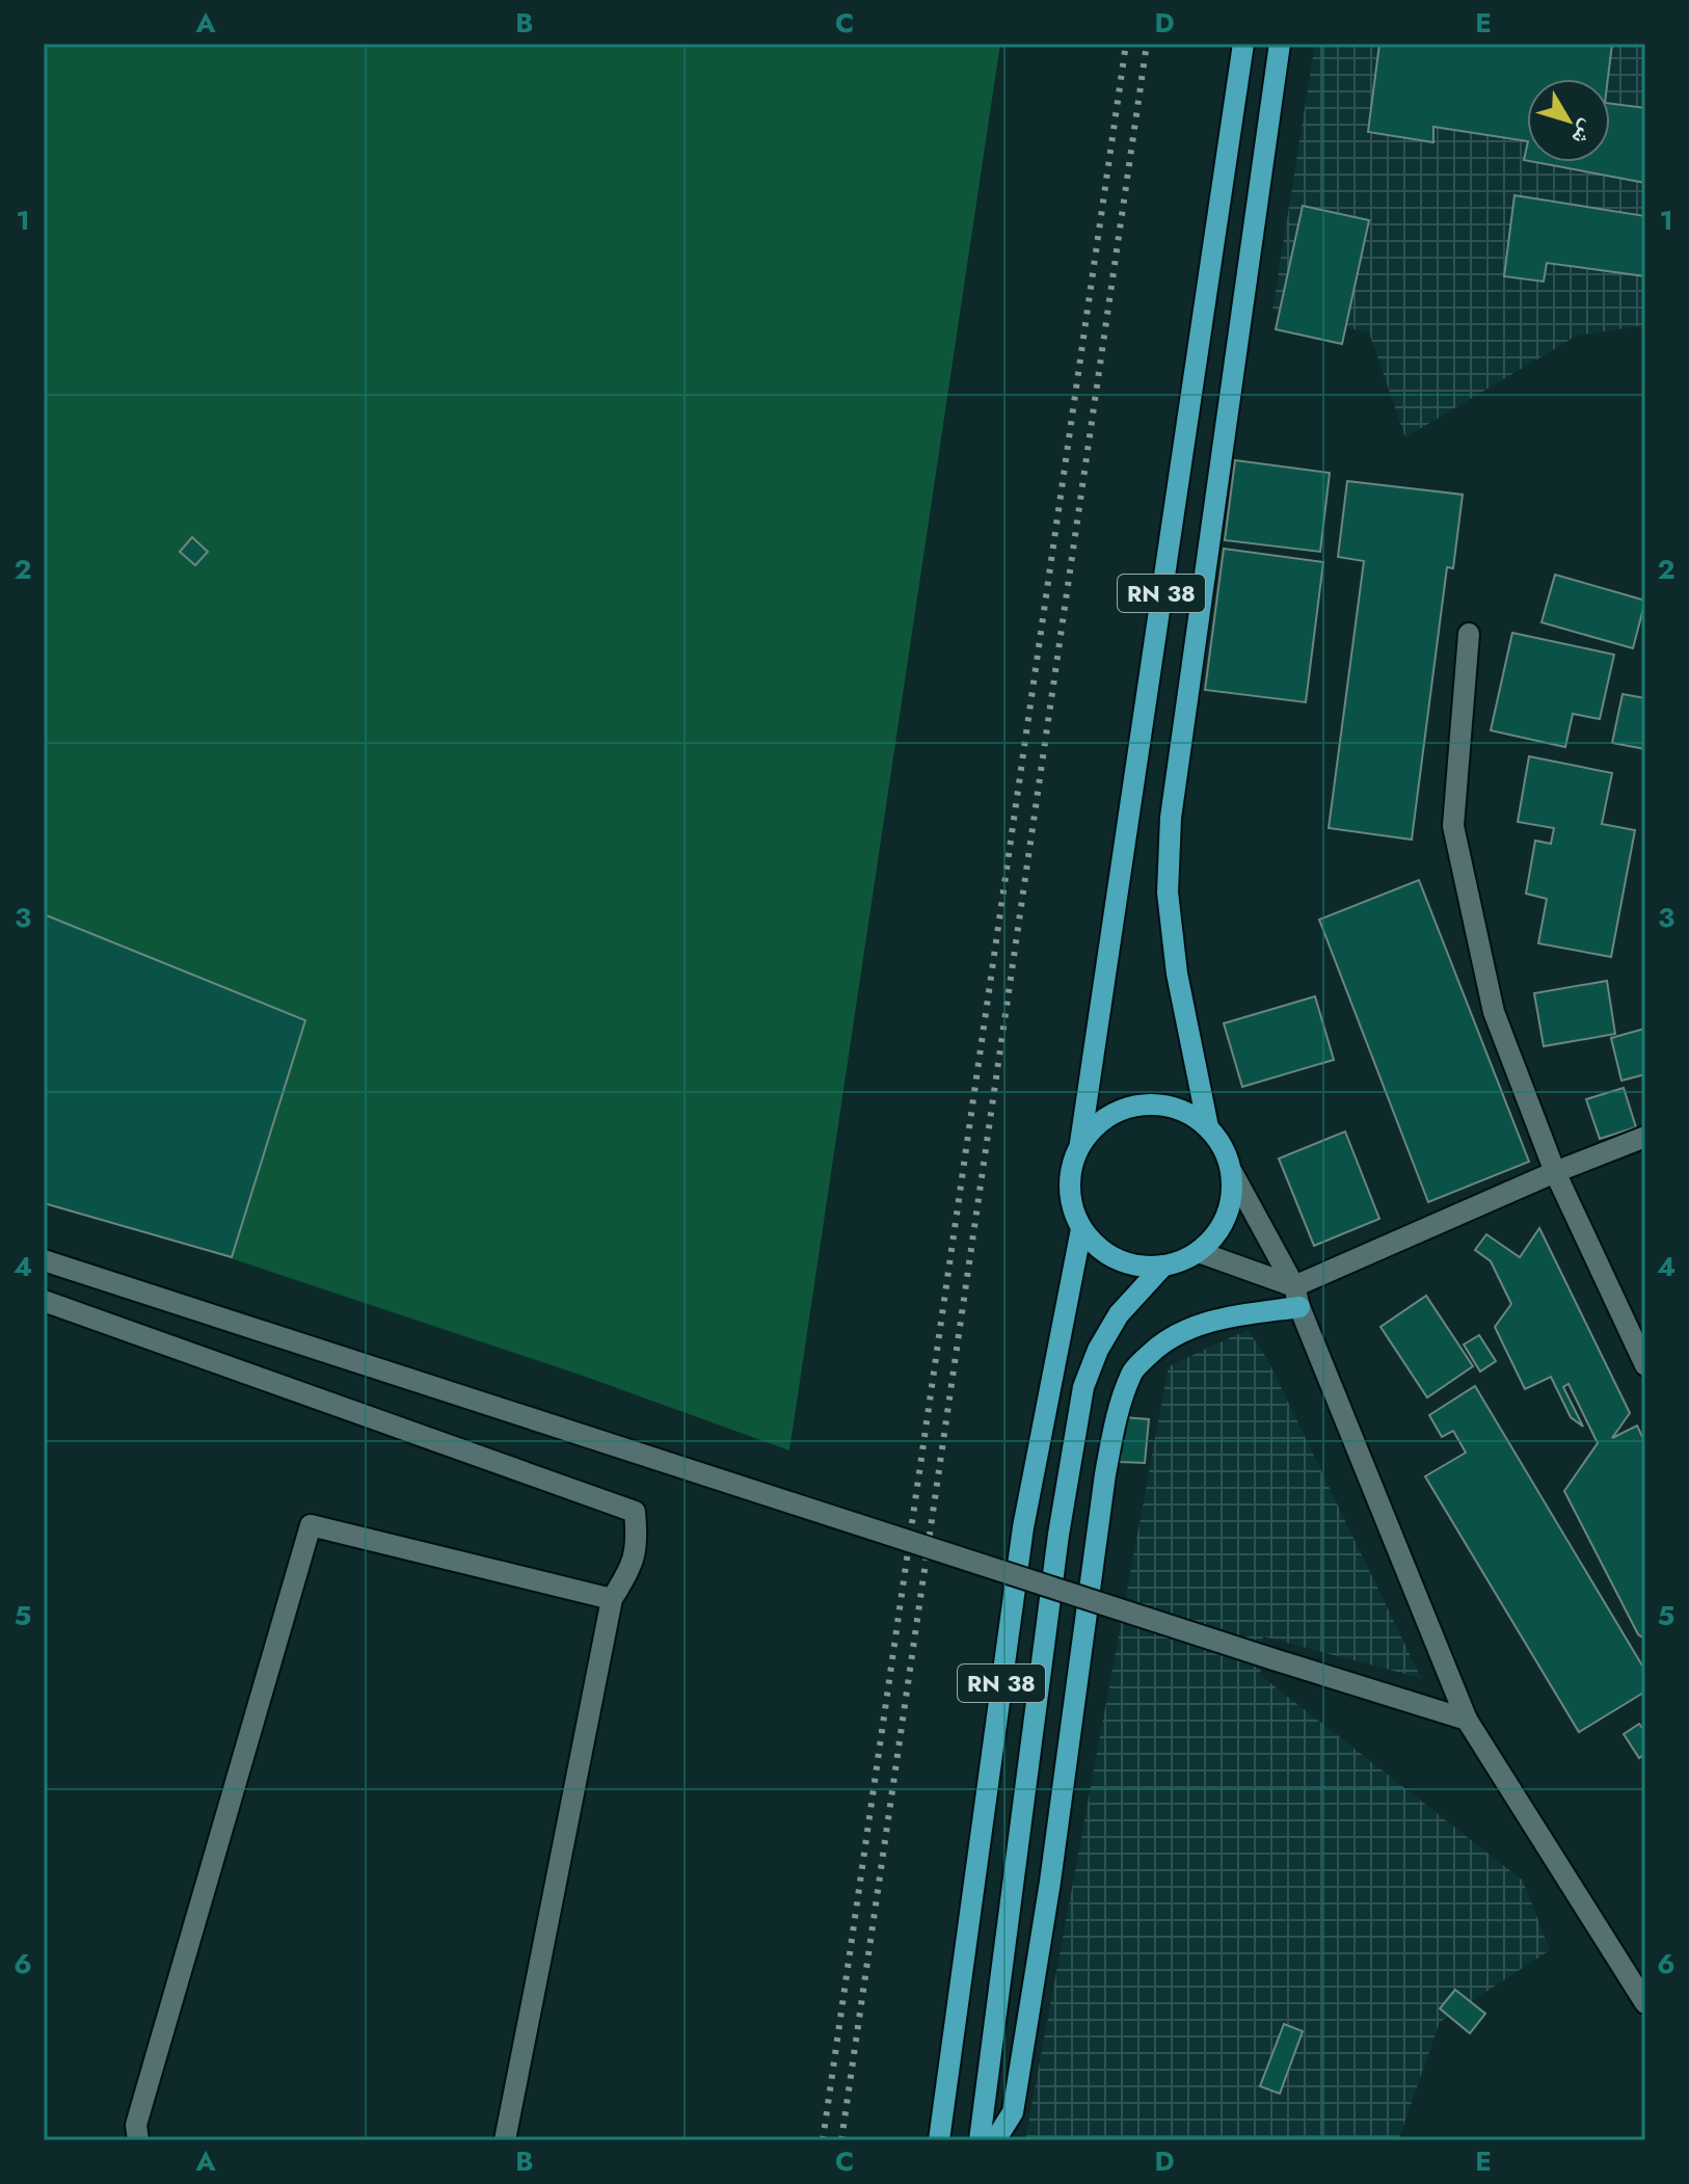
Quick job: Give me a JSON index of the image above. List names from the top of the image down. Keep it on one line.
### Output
{"streets":{"main road":["RN 38"]},"north":"bottom right","grid":{"columns":["A","B","C","D","E"],"rows":["1","2","3","4","5","6"]}}
